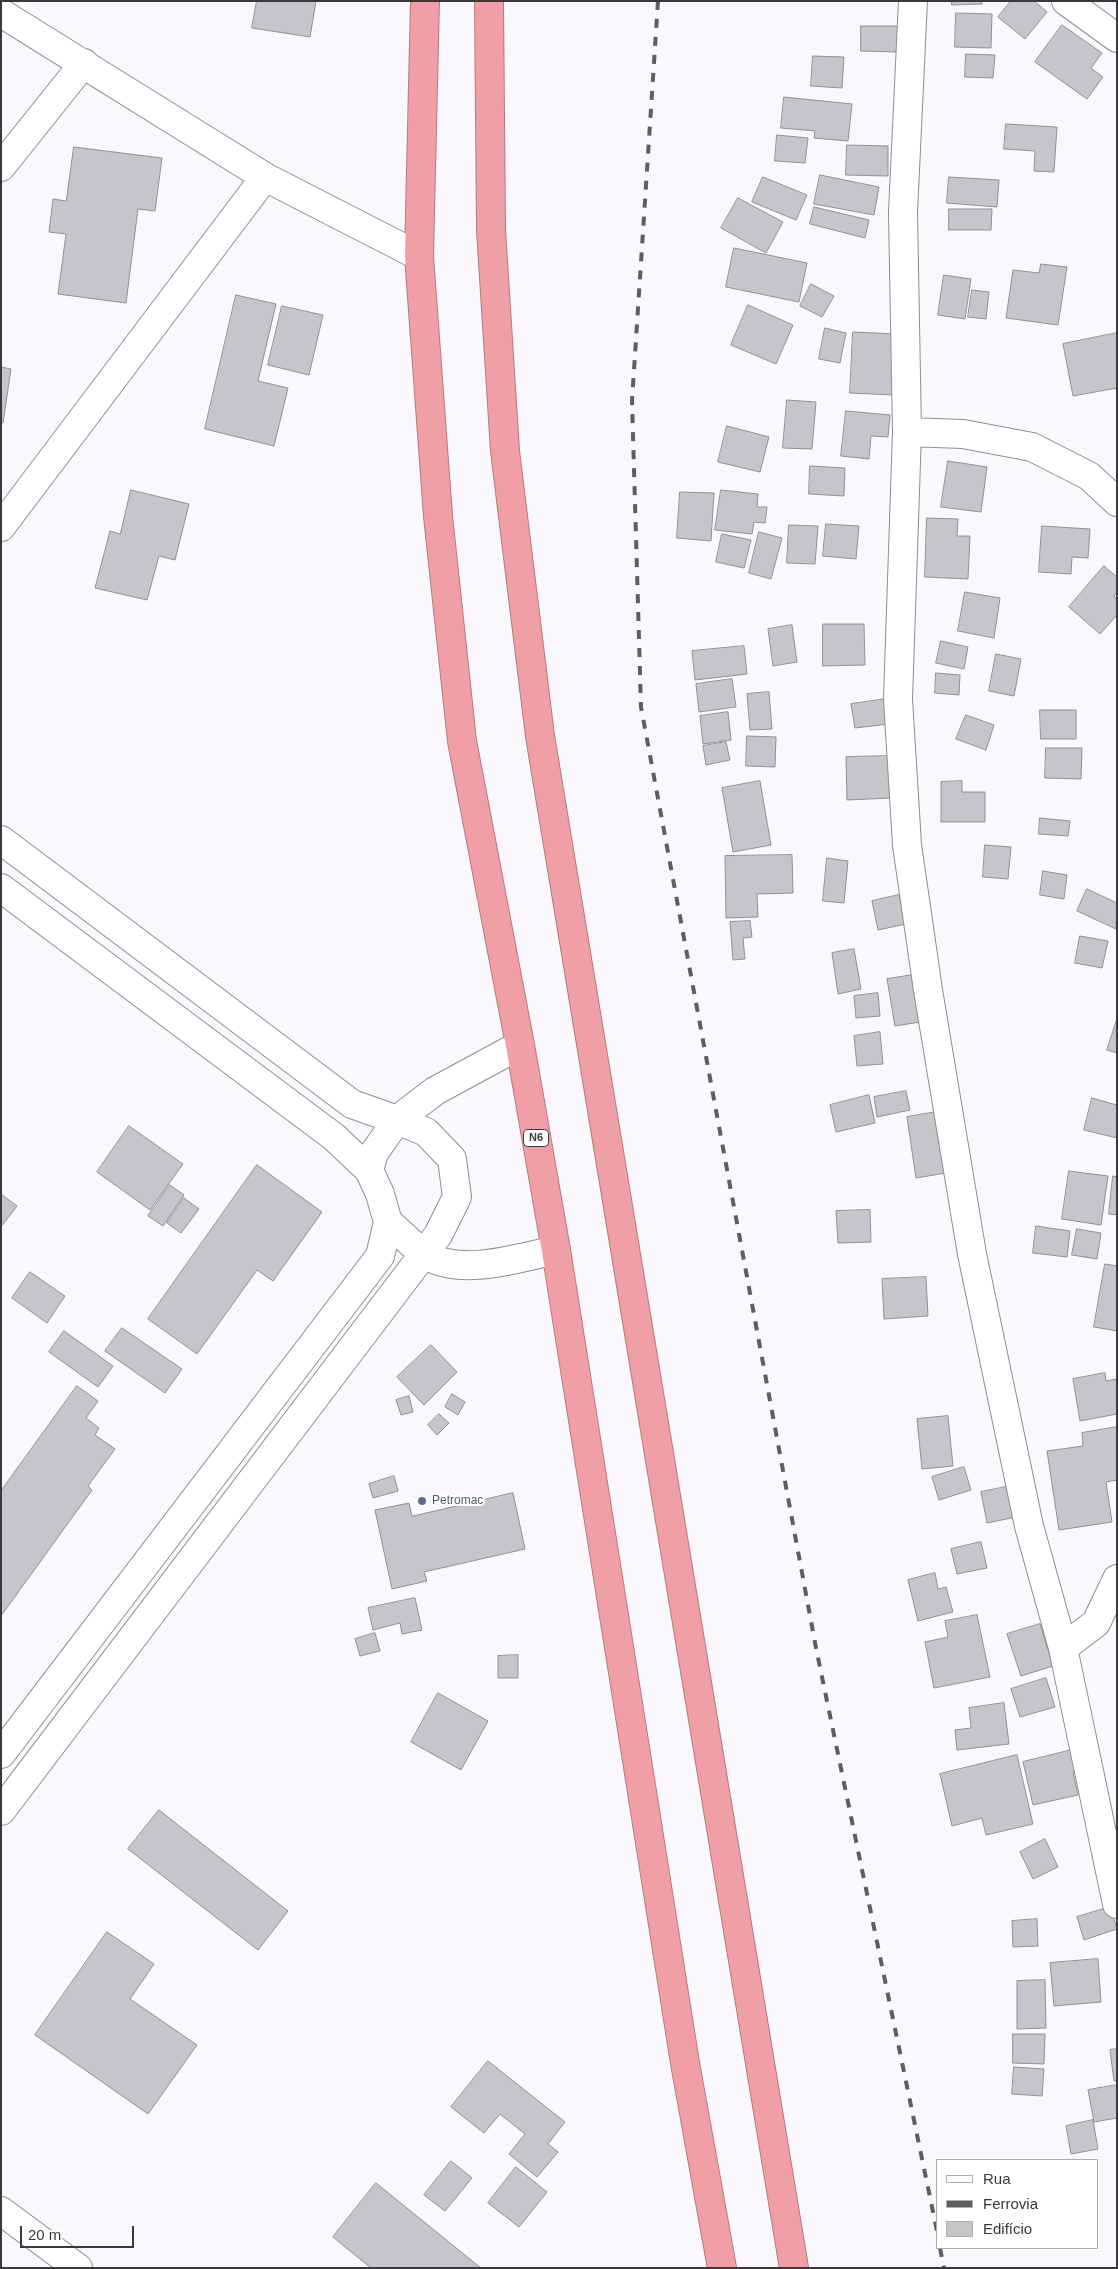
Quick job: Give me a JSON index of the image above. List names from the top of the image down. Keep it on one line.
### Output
{"streets":{"highway":["N6"]},"places":["Petromac"],"legend":["Rua","Ferrovia","Edifício"],"scale_bar":"20 m"}
